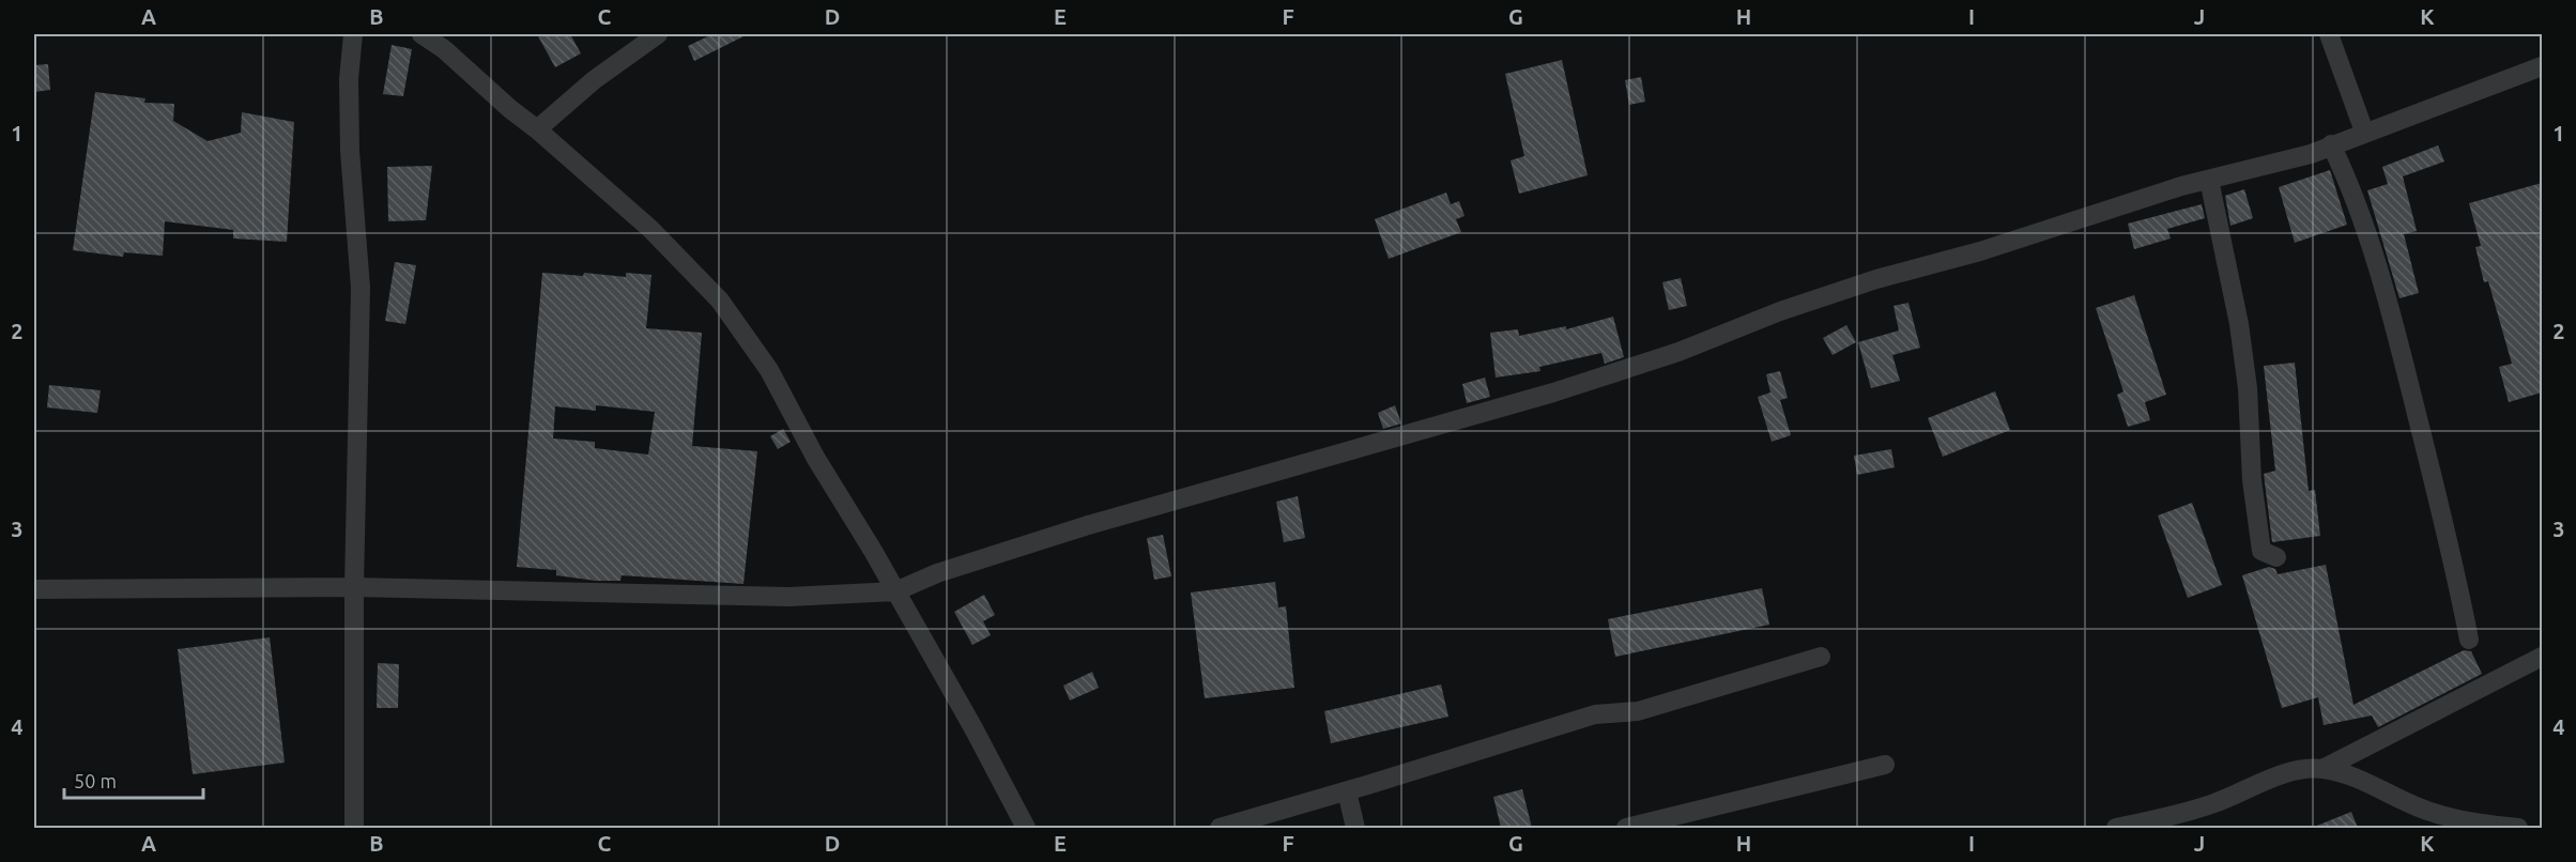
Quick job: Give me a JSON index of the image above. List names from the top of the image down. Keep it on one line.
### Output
{"scale_bar":"50 m","grid":{"columns":["A","B","C","D","E","F","G","H","I","J","K"],"rows":["1","2","3","4"]}}
